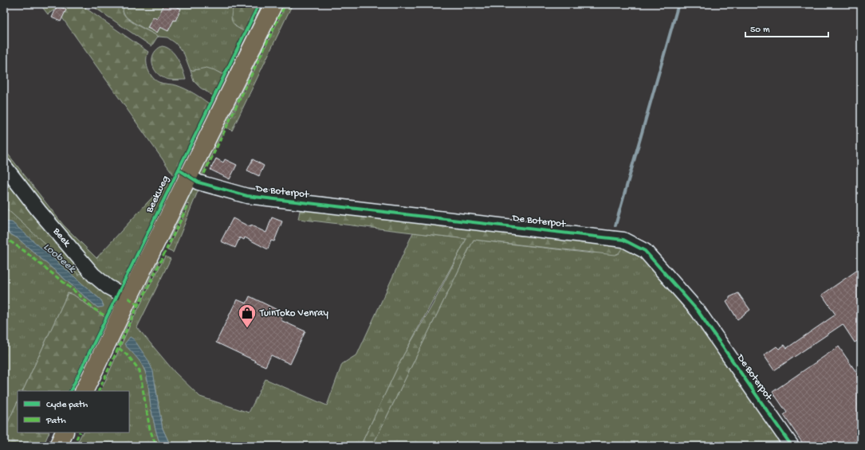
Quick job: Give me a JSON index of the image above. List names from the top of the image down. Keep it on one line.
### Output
{"streets":{"main road":["Beekweg"],"street":["De Boterpot","Beek"]},"crossings":[["De Boterpot","Beekweg"],["Beekweg","Beek"]],"water":["Loobeek"],"places":{"shop":["TuinToko Venray"]},"legend":["Cycle path","Path"],"scale_bar":"50 m"}
